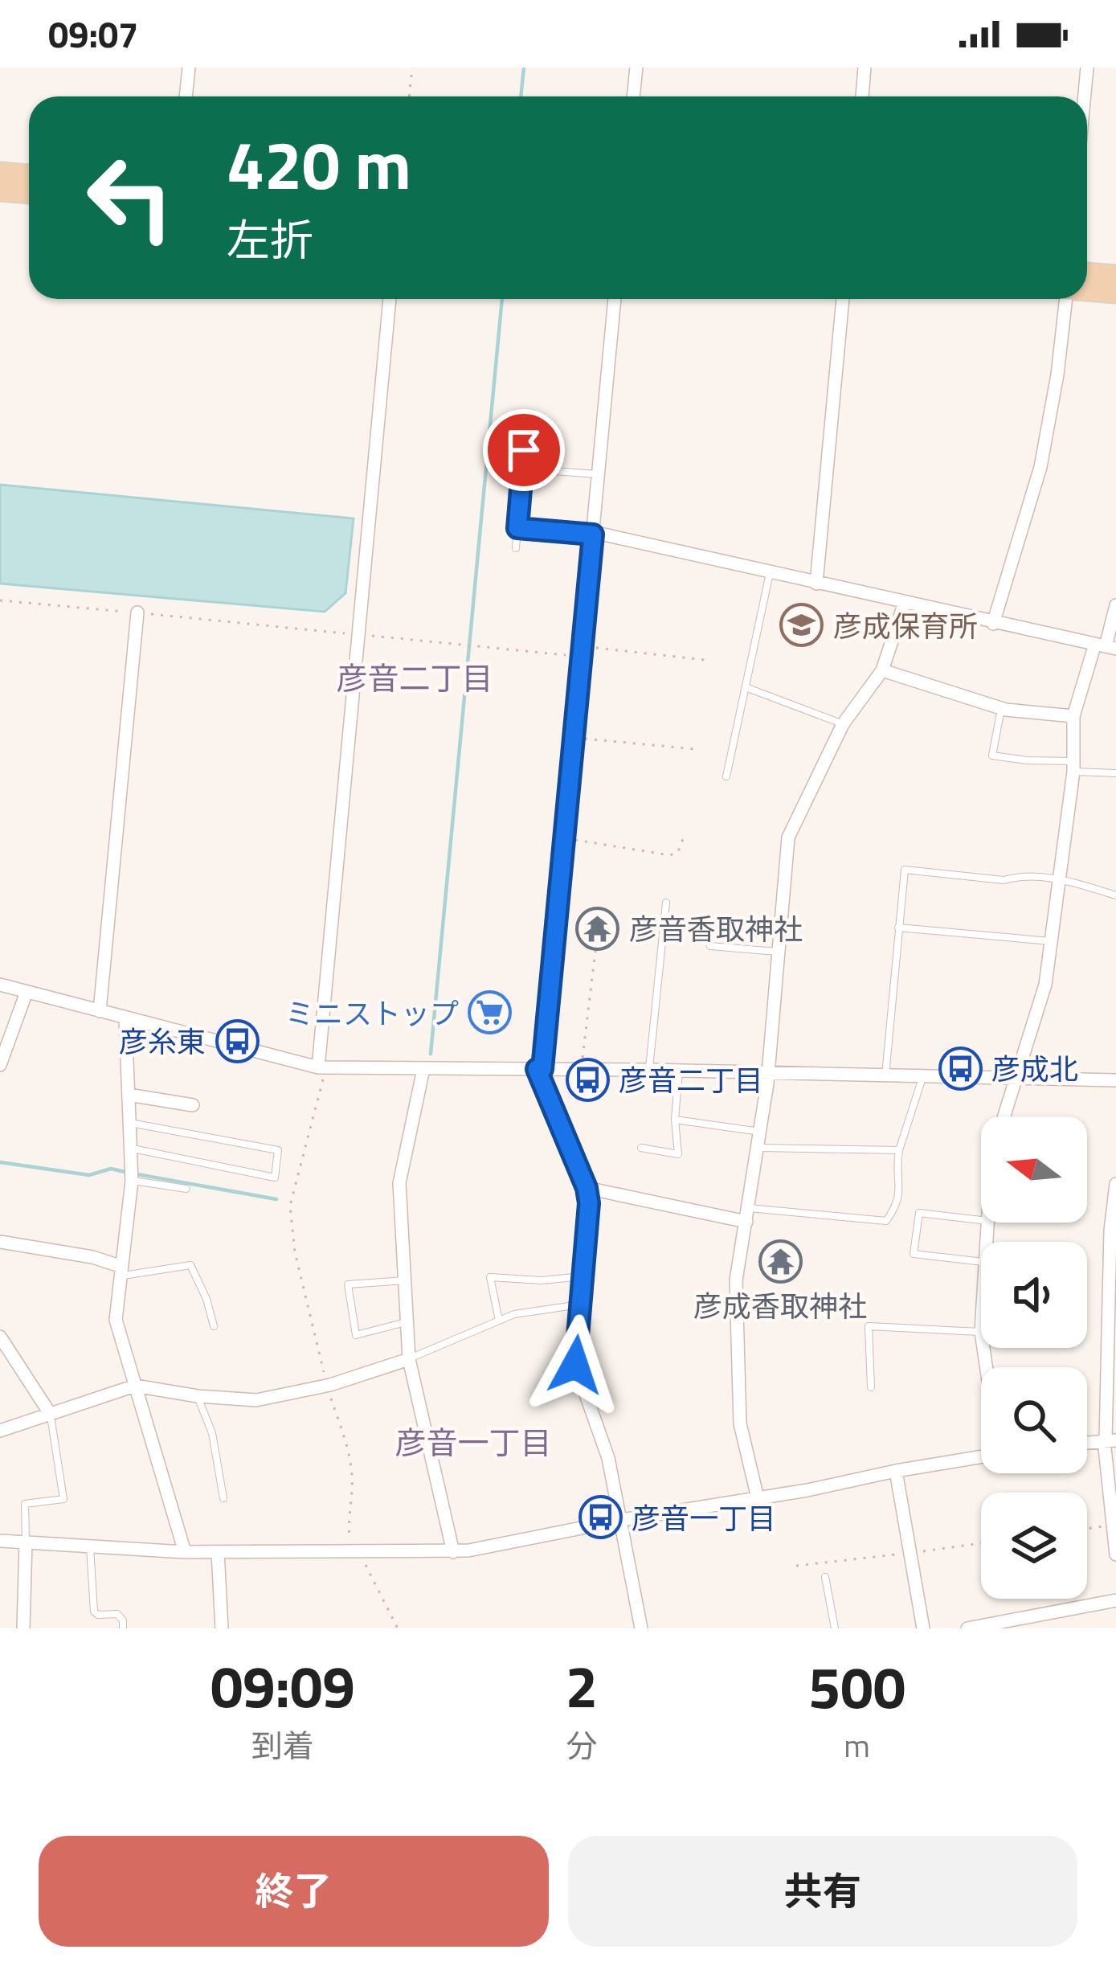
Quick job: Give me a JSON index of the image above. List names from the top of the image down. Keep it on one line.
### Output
{"districts":["彦音二丁目","彦音一丁目"],"places":{"school or university":["彦成保育所"],"temple":["彦音香取神社","彦成香取神社"],"supermarket":["ミニストップ"],"bus stop":["彦糸東","彦成北","彦音二丁目","彦音一丁目"]},"north":"left","page":{"status":"09:07","turn":["420 m","左折"],"eta":["09:09","到着","2","分","500","m"],"buttons":["終了","共有"]}}
